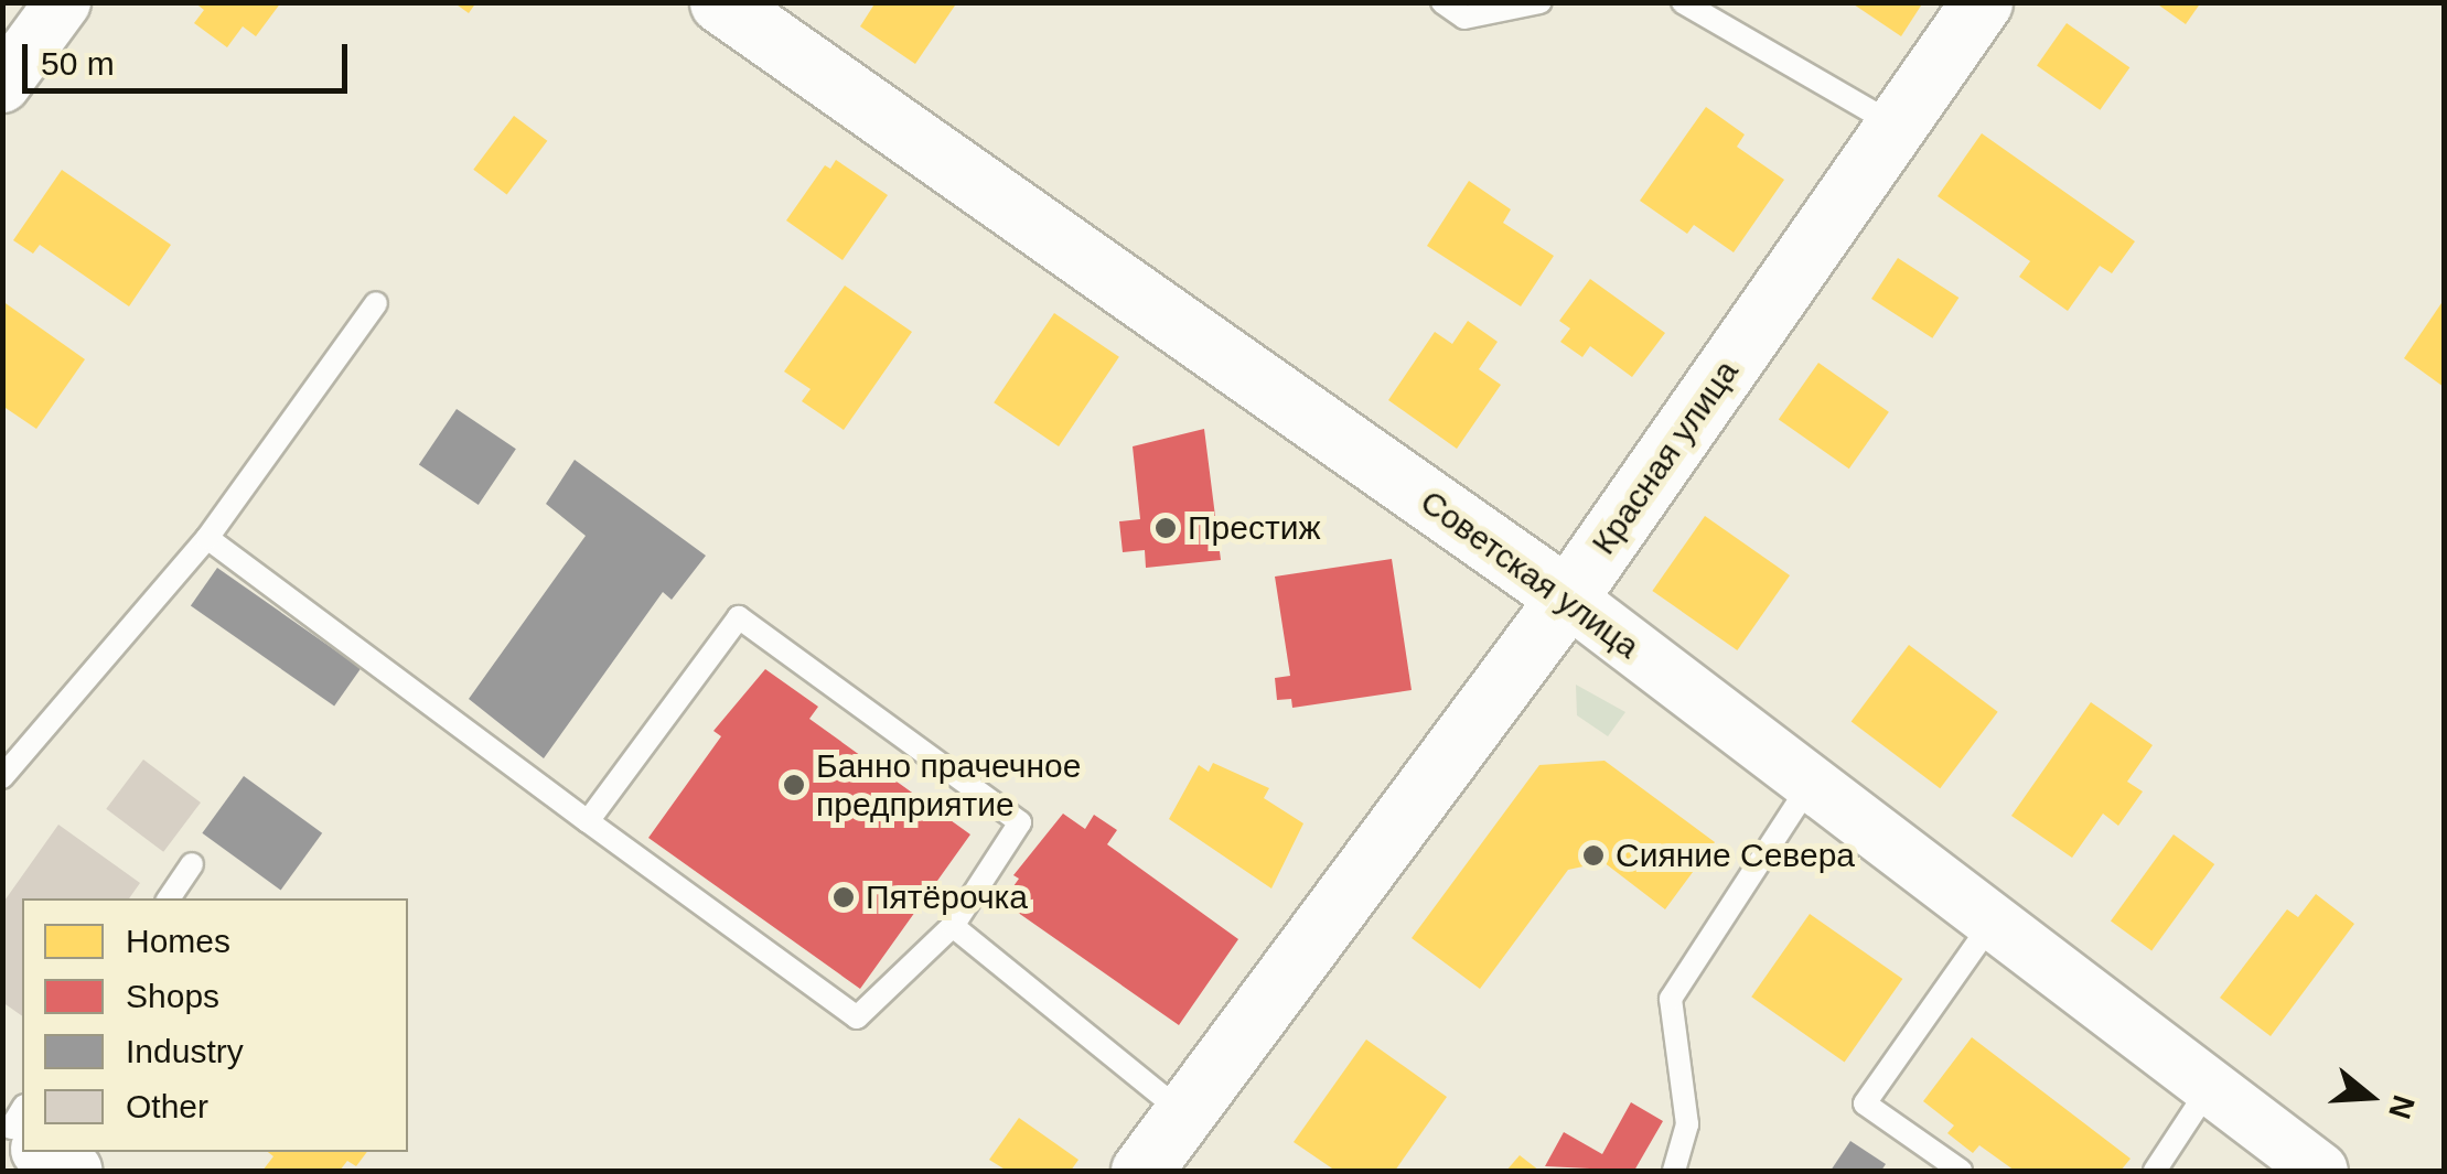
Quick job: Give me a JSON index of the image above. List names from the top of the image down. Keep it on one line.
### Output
{"streets":{"main road":["Красная улица","Советская улица"]},"crossings":[["Красная улица","Советская улица"]],"places":["Престиж","Банно прачечное предприятие","Сияние Севера","Пятёрочка"],"legend":["Homes","Shops","Industry","Other"],"scale_bar":"50 m","north":"right"}
